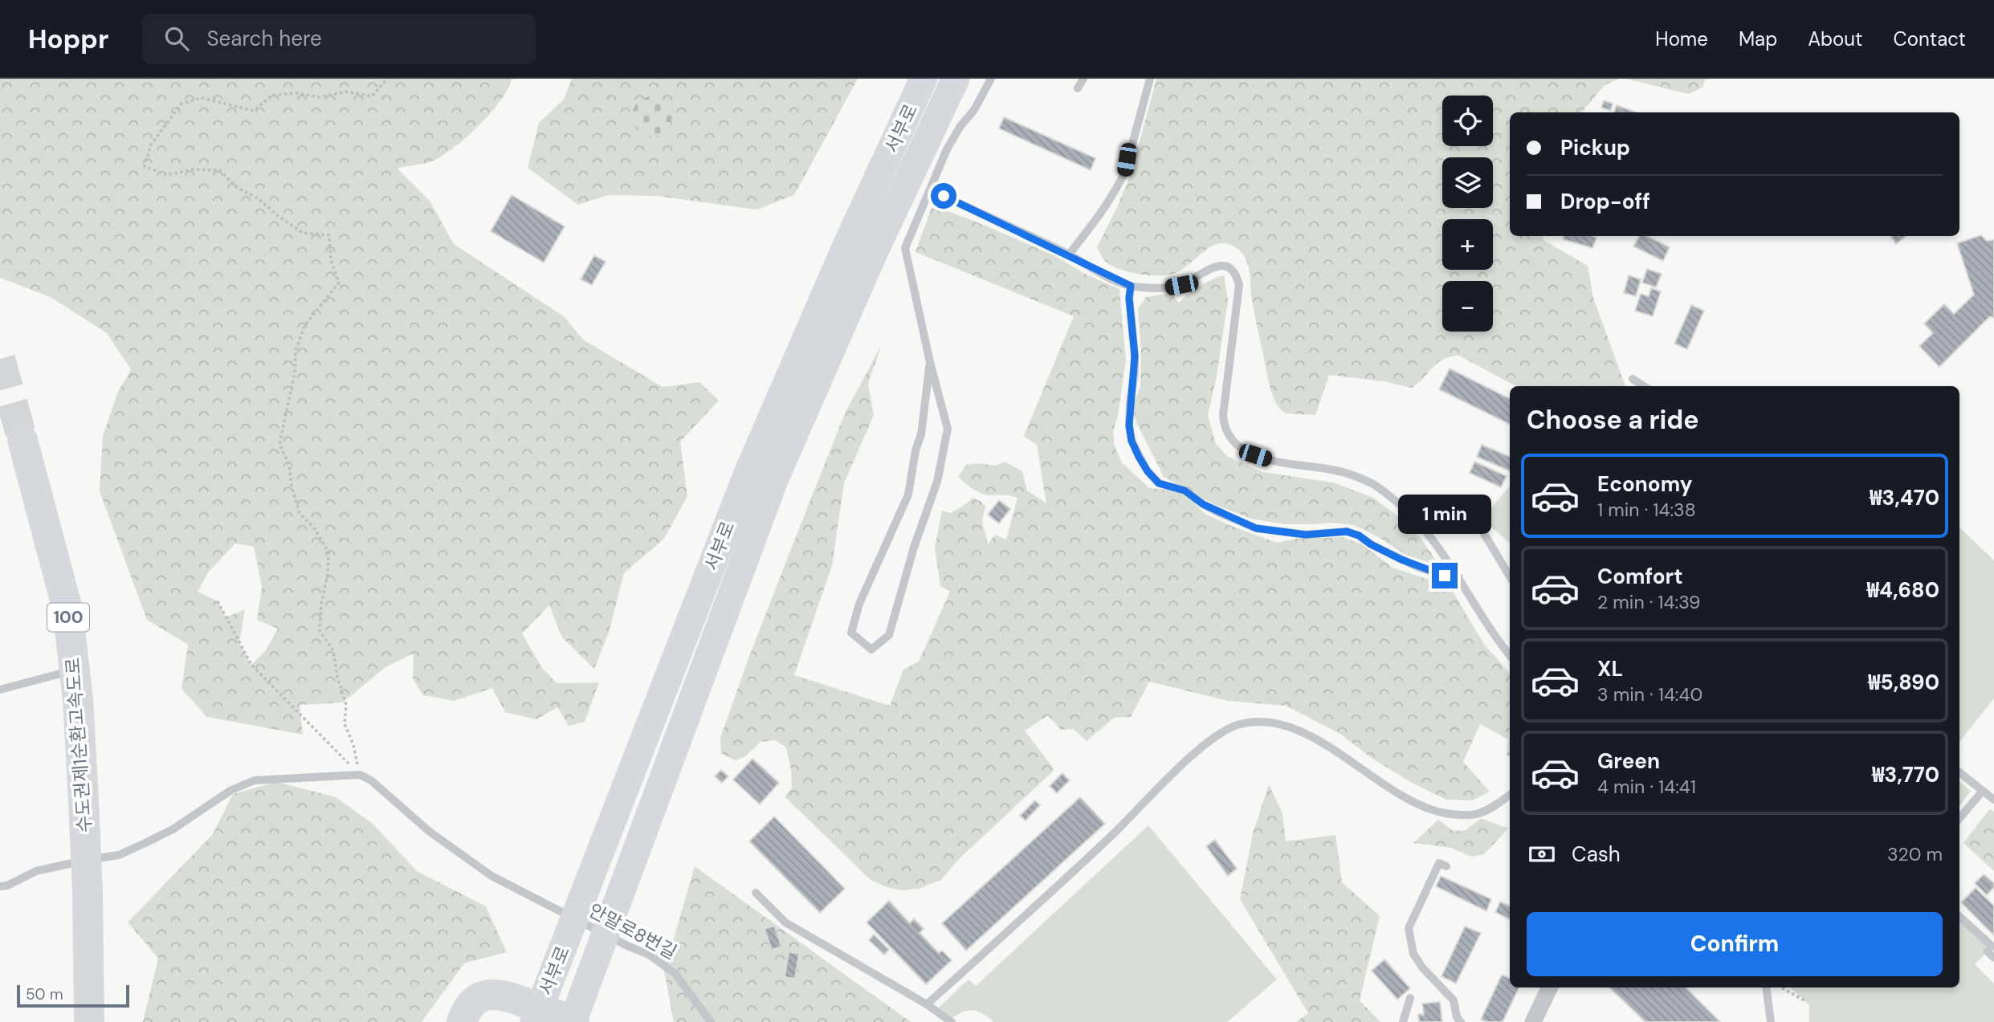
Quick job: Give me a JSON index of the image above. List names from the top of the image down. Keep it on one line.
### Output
{"streets":{"highway":["서부로","100","수도권제1순환고속도로"],"lane":["안말로8번길"]},"scale_bar":"50 m","page":{"header":"Hoppr","search":"Search here","nav":["Home","Map","About","Contact"],"map_buttons":["+","−"],"banner":["Pickup","Drop-off"],"heading":"Choose a ride","list":[{"name":"Economy","note":"1 min · 14:38","value":"₩3,470"},{"name":"Comfort","note":"2 min · 14:39","value":"₩4,680"},{"name":"XL","note":"3 min · 14:40","value":"₩5,890"},{"name":"Green","note":"4 min · 14:41","value":"₩3,770"}],"bubble":"1 min","pay":["Cash","320 m"],"buttons":"Confirm","scale":"50 m"}}
